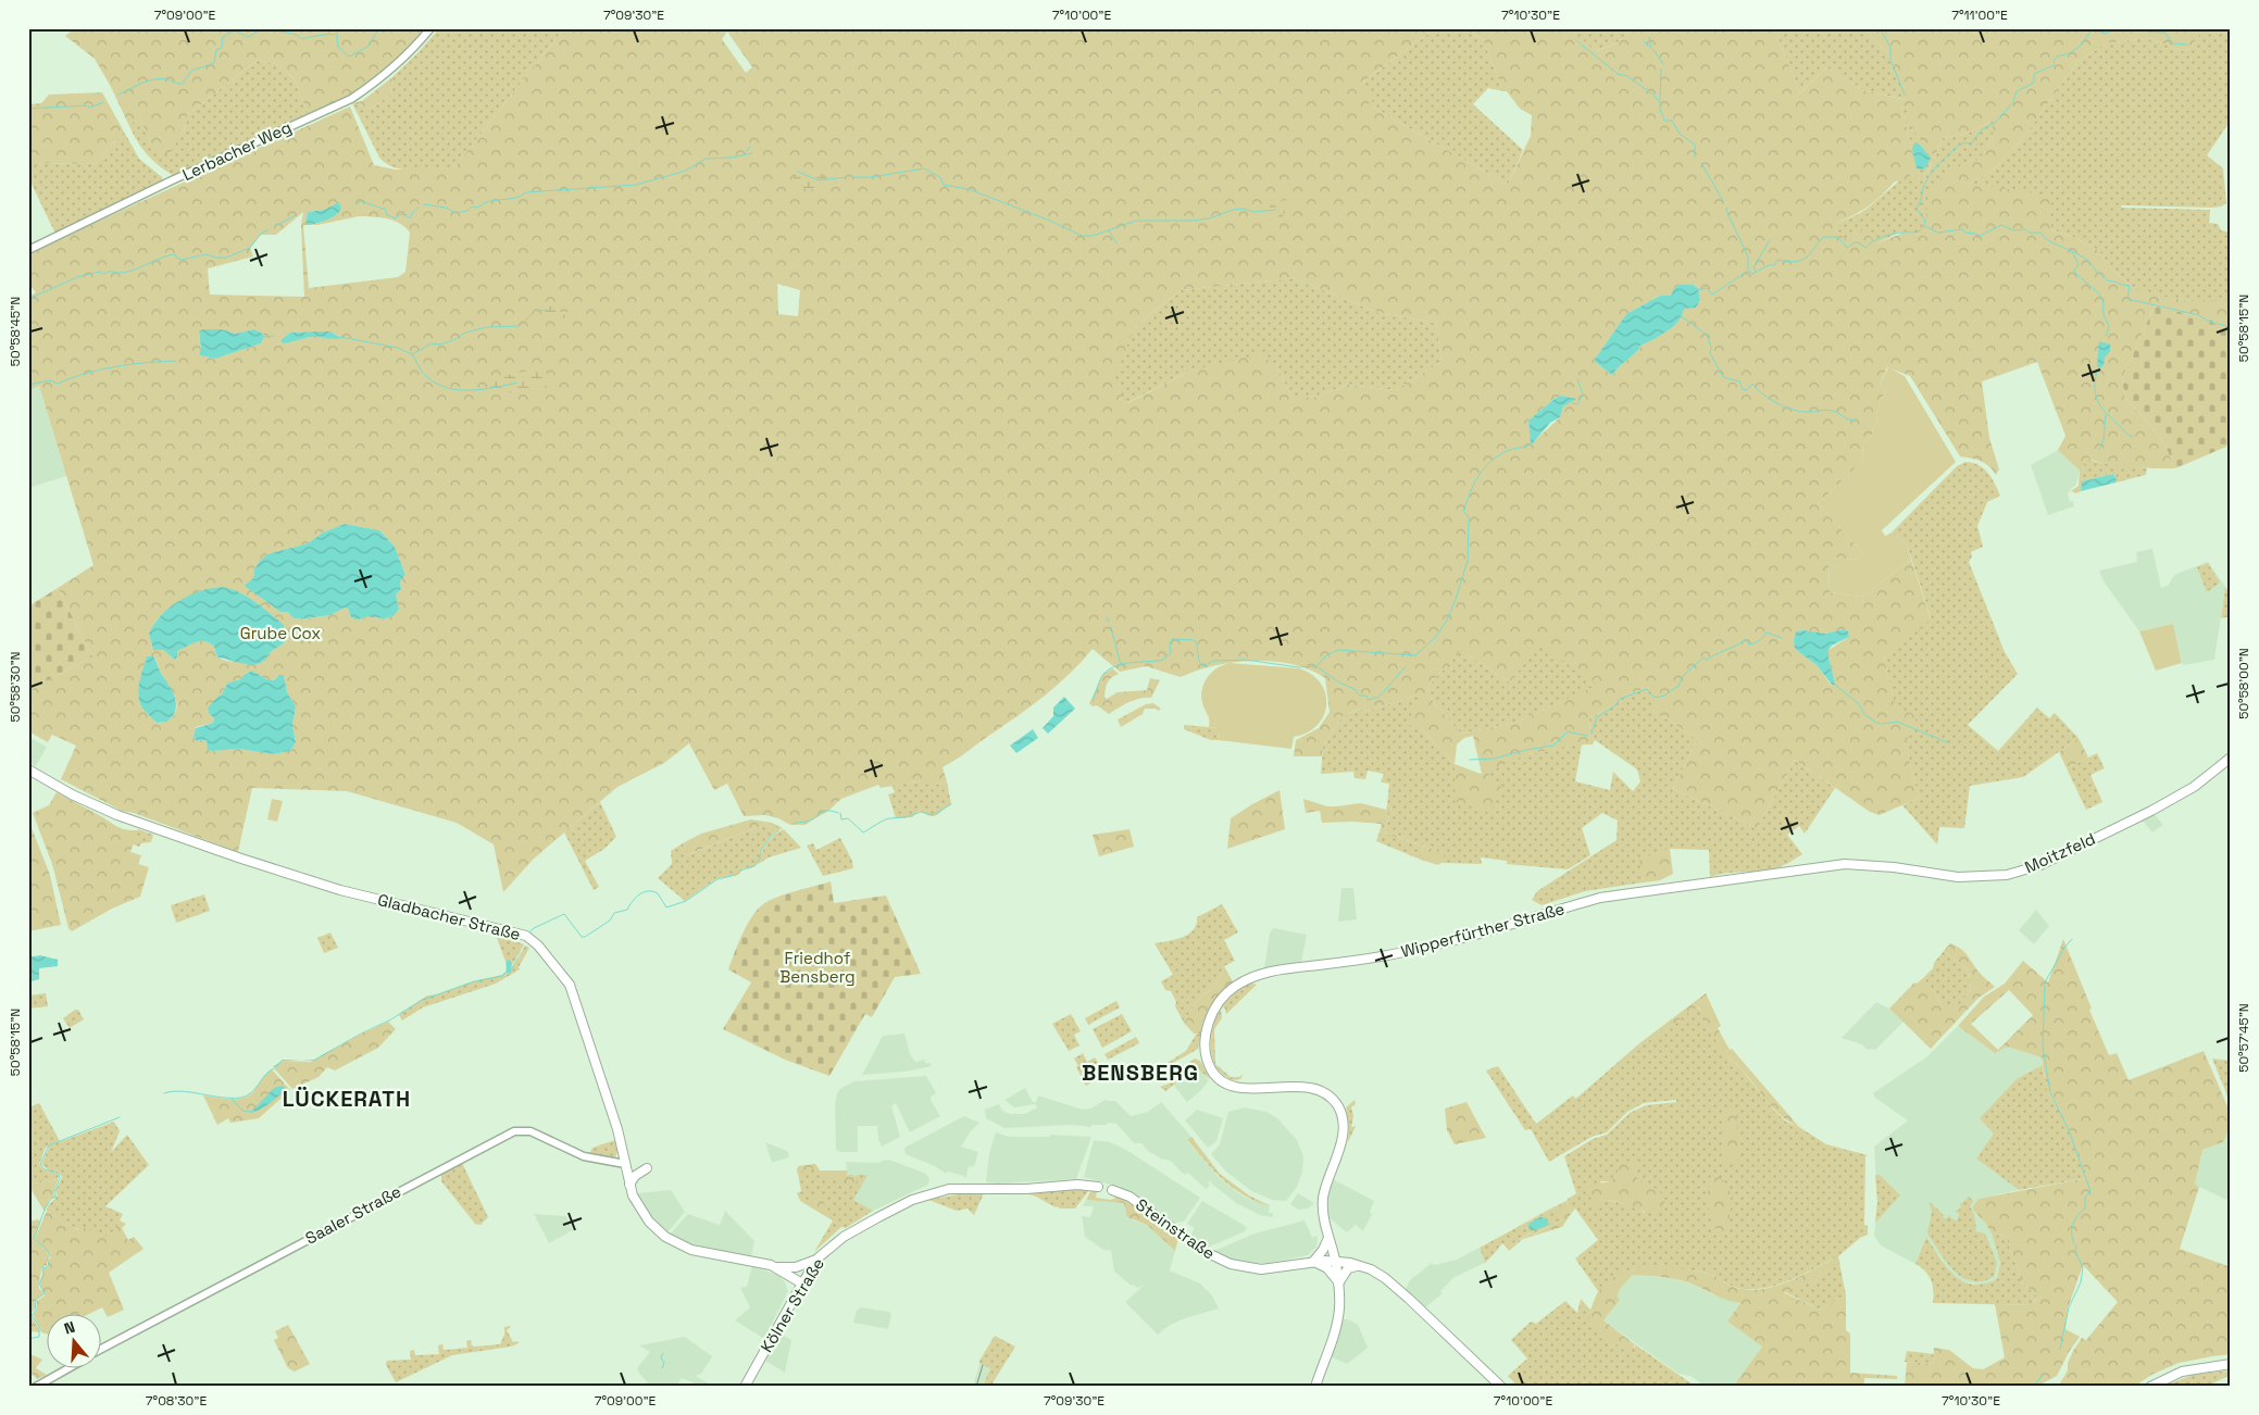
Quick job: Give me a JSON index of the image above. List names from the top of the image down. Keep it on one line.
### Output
{"streets":{"main road":["Moitzfeld","Gladbacher Straße","Wipperfürther Straße","Steinstraße","Kölner Straße"],"street":["Lerbacher Weg","Saaler Straße"]},"crossings":[["Moitzfeld","Wipperfürther Straße"],["Gladbacher Straße","Saaler Straße"]],"districts":["BENSBERG","LÜCKERATH"],"parks":["Grube Cox","Friedhof Bensberg"],"north":"top","coordinates":["7°09'00\"E","7°09'30\"E","7°10'00\"E","7°10'30\"E","7°11'00\"E","50°58'15\"N","50°58'45\"N","50°58'00\"N","50°58'30\"N","50°57'45\"N","7°08'30\"E"]}
